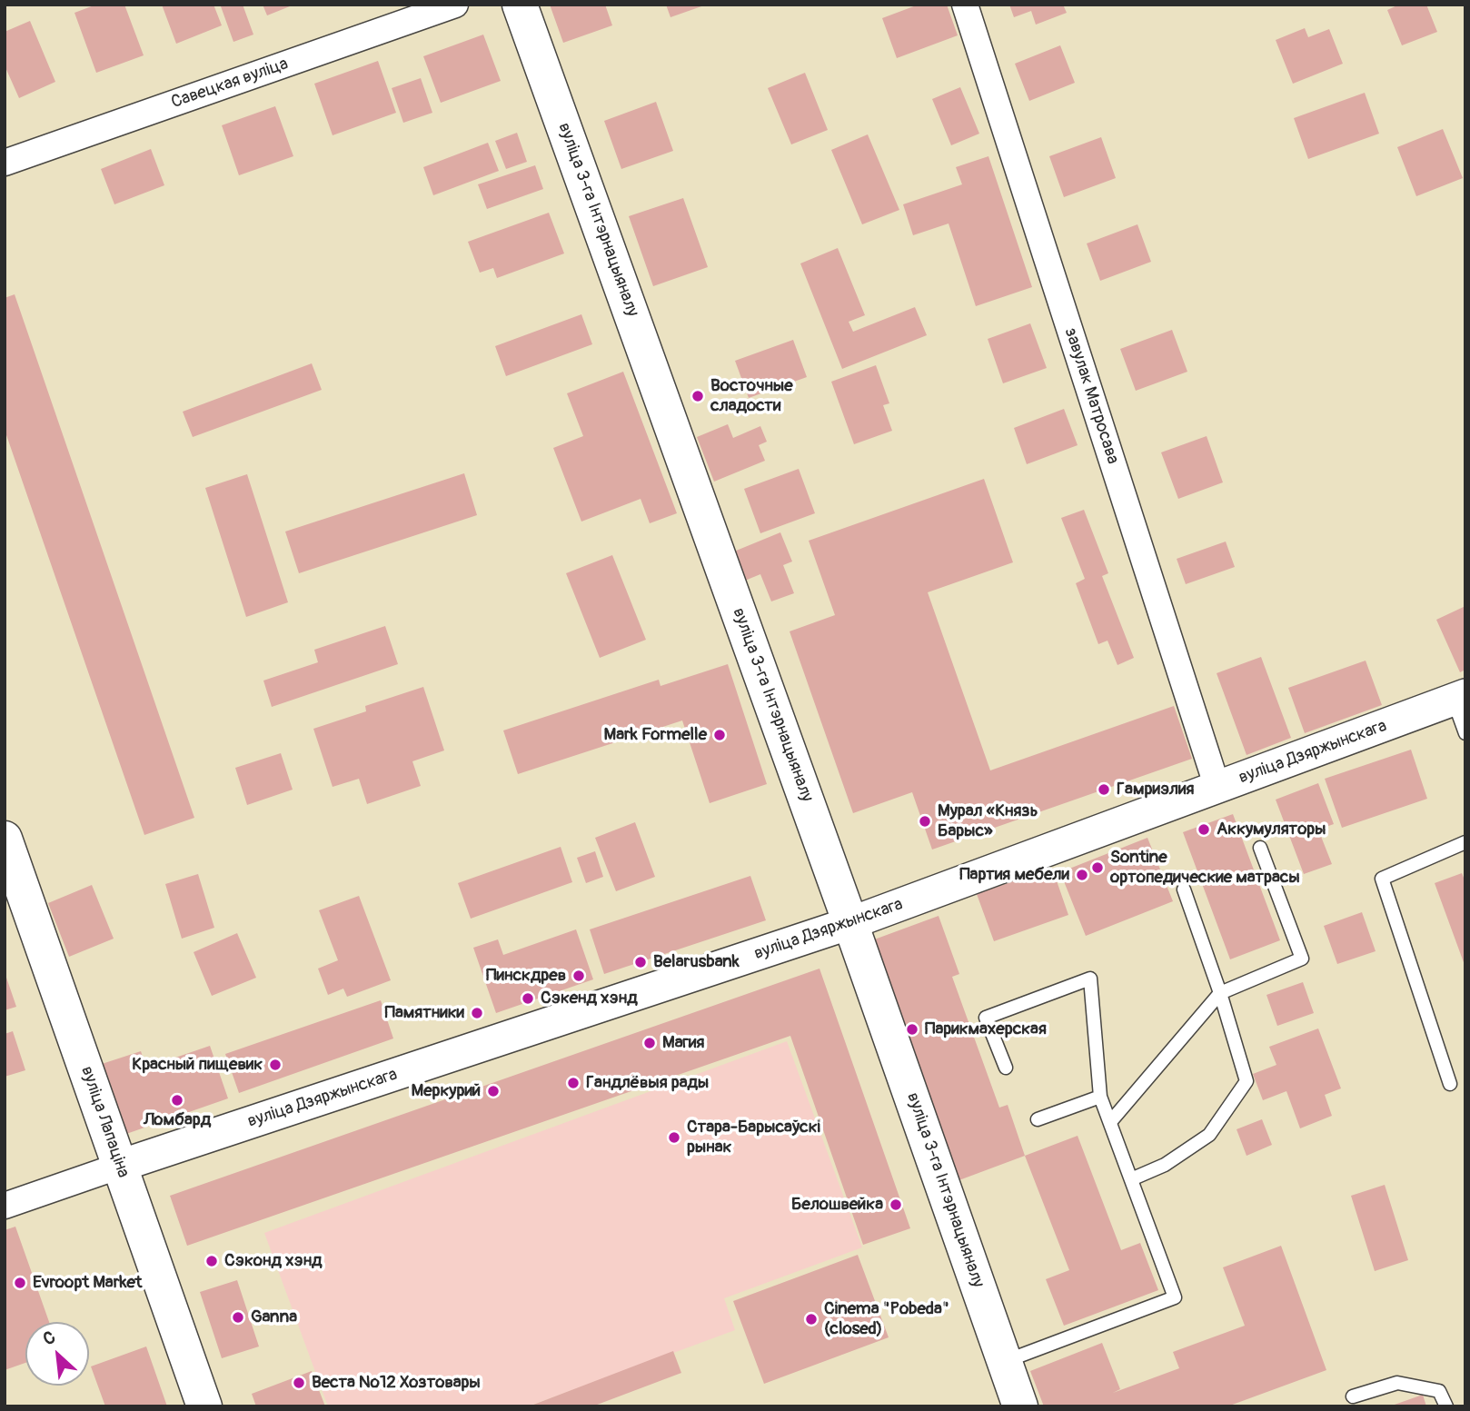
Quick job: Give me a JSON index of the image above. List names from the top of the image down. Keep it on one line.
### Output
{"streets":{"main road":["вуліца 3-га Інтэрнацыяналу","вуліца Лапаціна"],"street":["Савецкая вуліца","завулак Матросава","вуліца Дзяржынскага"]},"crossings":[["вуліца 3-га Інтэрнацыяналу","вуліца Дзяржынскага"],["завулак Матросава","вуліца Дзяржынскага"],["вуліца Дзяржынскага","вуліца Лапаціна"]],"places":["Восточные сладости","Mark Formelle","Гамриэлия","Мурал «Князь Барыс»","Аккумуляторы","Sontine ортопедические матрасы","Партия мебели","Belarusbank","Пинскдрев","Сэкенд хэнд","Памятники","Парикмахерская","Магия","Красный пищевик","Гандлёвыя рады","Меркурий","Ломбард","Стара-Барысаўскі рынак","Белошвейка","Сэконд хэнд","Evroopt Market","Ganna","Cinema \"Pobeda\" (closed)","Веста №12 Хозтовары"],"north":"top left"}
